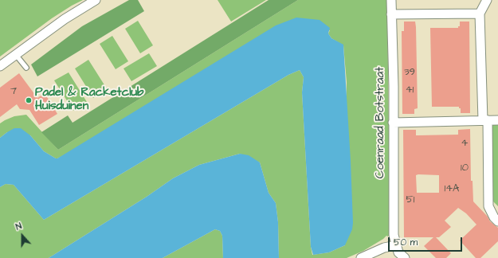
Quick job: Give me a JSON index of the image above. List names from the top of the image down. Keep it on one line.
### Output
{"streets":{"street":["Coenraad Botstraat"]},"places":["Padel & Racketclub Huisduinen"],"house_numbers":["39","41","7","4","10","14A","51"],"scale_bar":"50 m","north":"top"}
